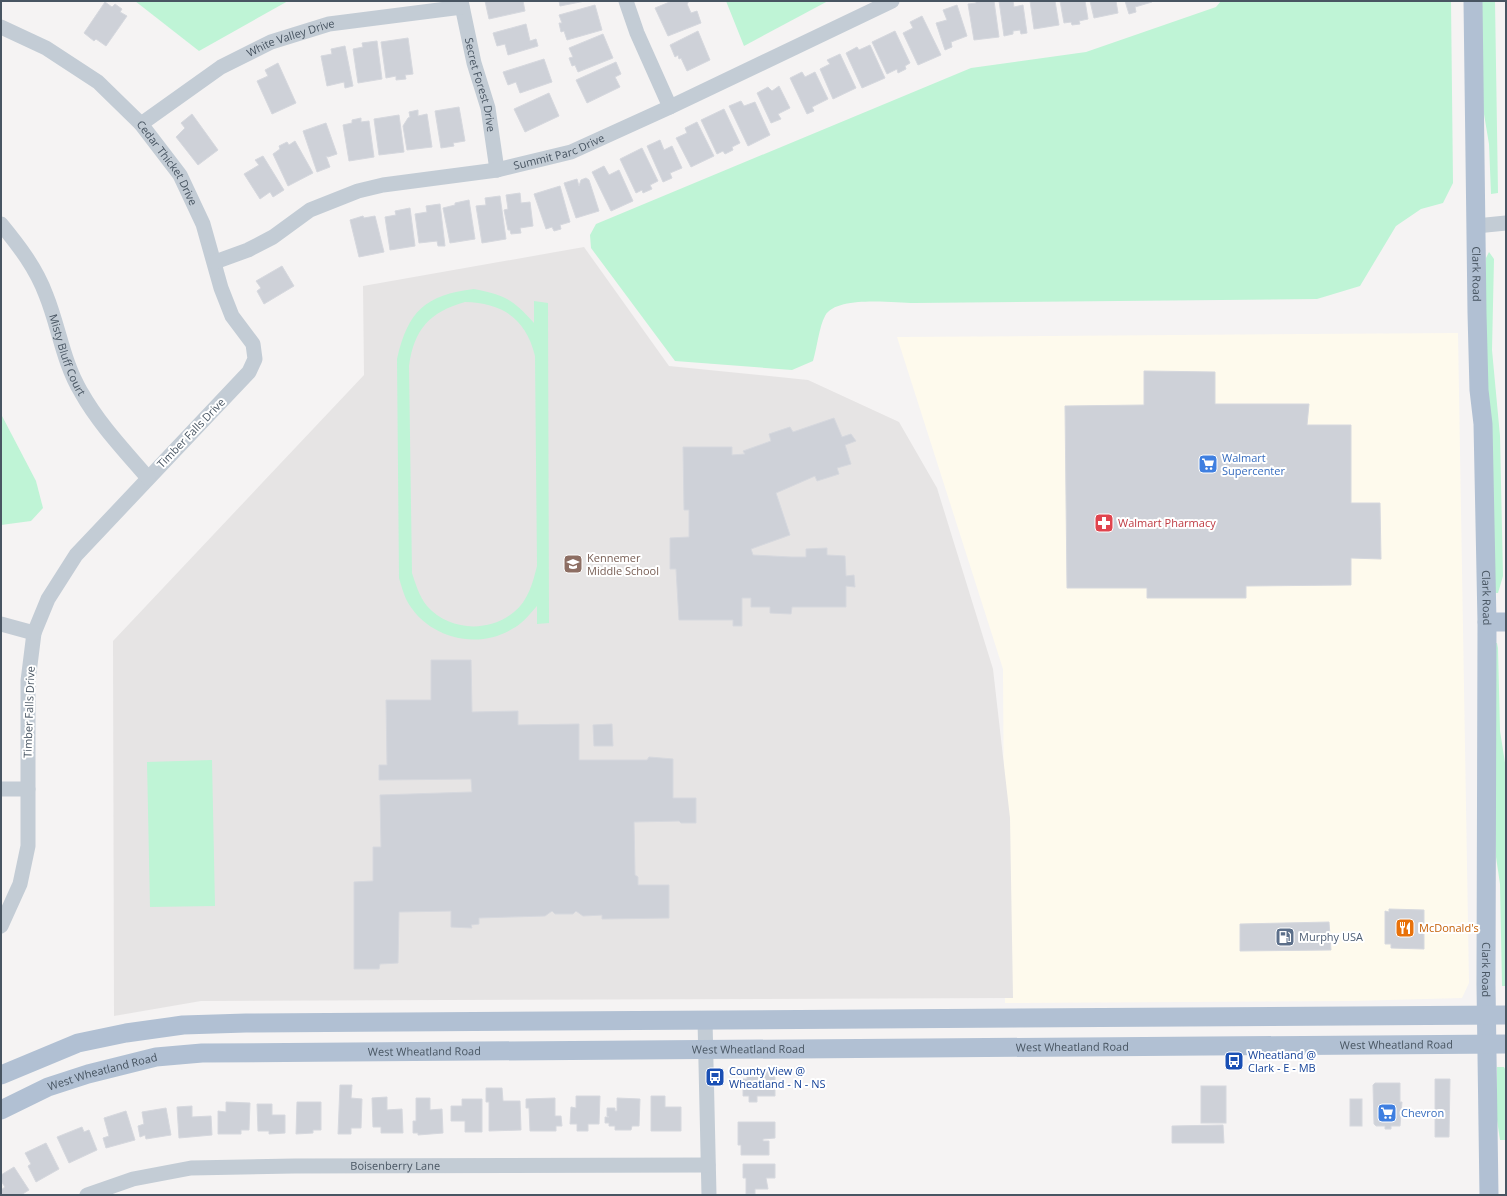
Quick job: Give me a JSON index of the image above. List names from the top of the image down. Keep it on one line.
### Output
{"streets":{"main road":["Clark Road","West Wheatland Road"],"street":["White Valley Drive","Secret Forest Drive","Summit Parc Drive","Cedar Thicket Drive","Misty Bluff Court","Timber Falls Drive","Boisenberry Lane"]},"crossings":[["White Valley Drive","Secret Forest Drive"],["White Valley Drive","Cedar Thicket Drive"],["Secret Forest Drive","Summit Parc Drive"],["Summit Parc Drive","Cedar Thicket Drive"],["Cedar Thicket Drive","Timber Falls Drive"],["Clark Road","West Wheatland Road"],["Misty Bluff Court","Timber Falls Drive"]],"places":{"supermarket":["Walmart Supercenter","Chevron"],"pharmacy":["Walmart Pharmacy"],"school or university":["Kennemer Middle School"],"restaurant":["McDonald's"],"fuel station":["Murphy USA"],"bus stop":["Wheatland @ Clark - E - MB","County View @ Wheatland - N - NS"]}}
